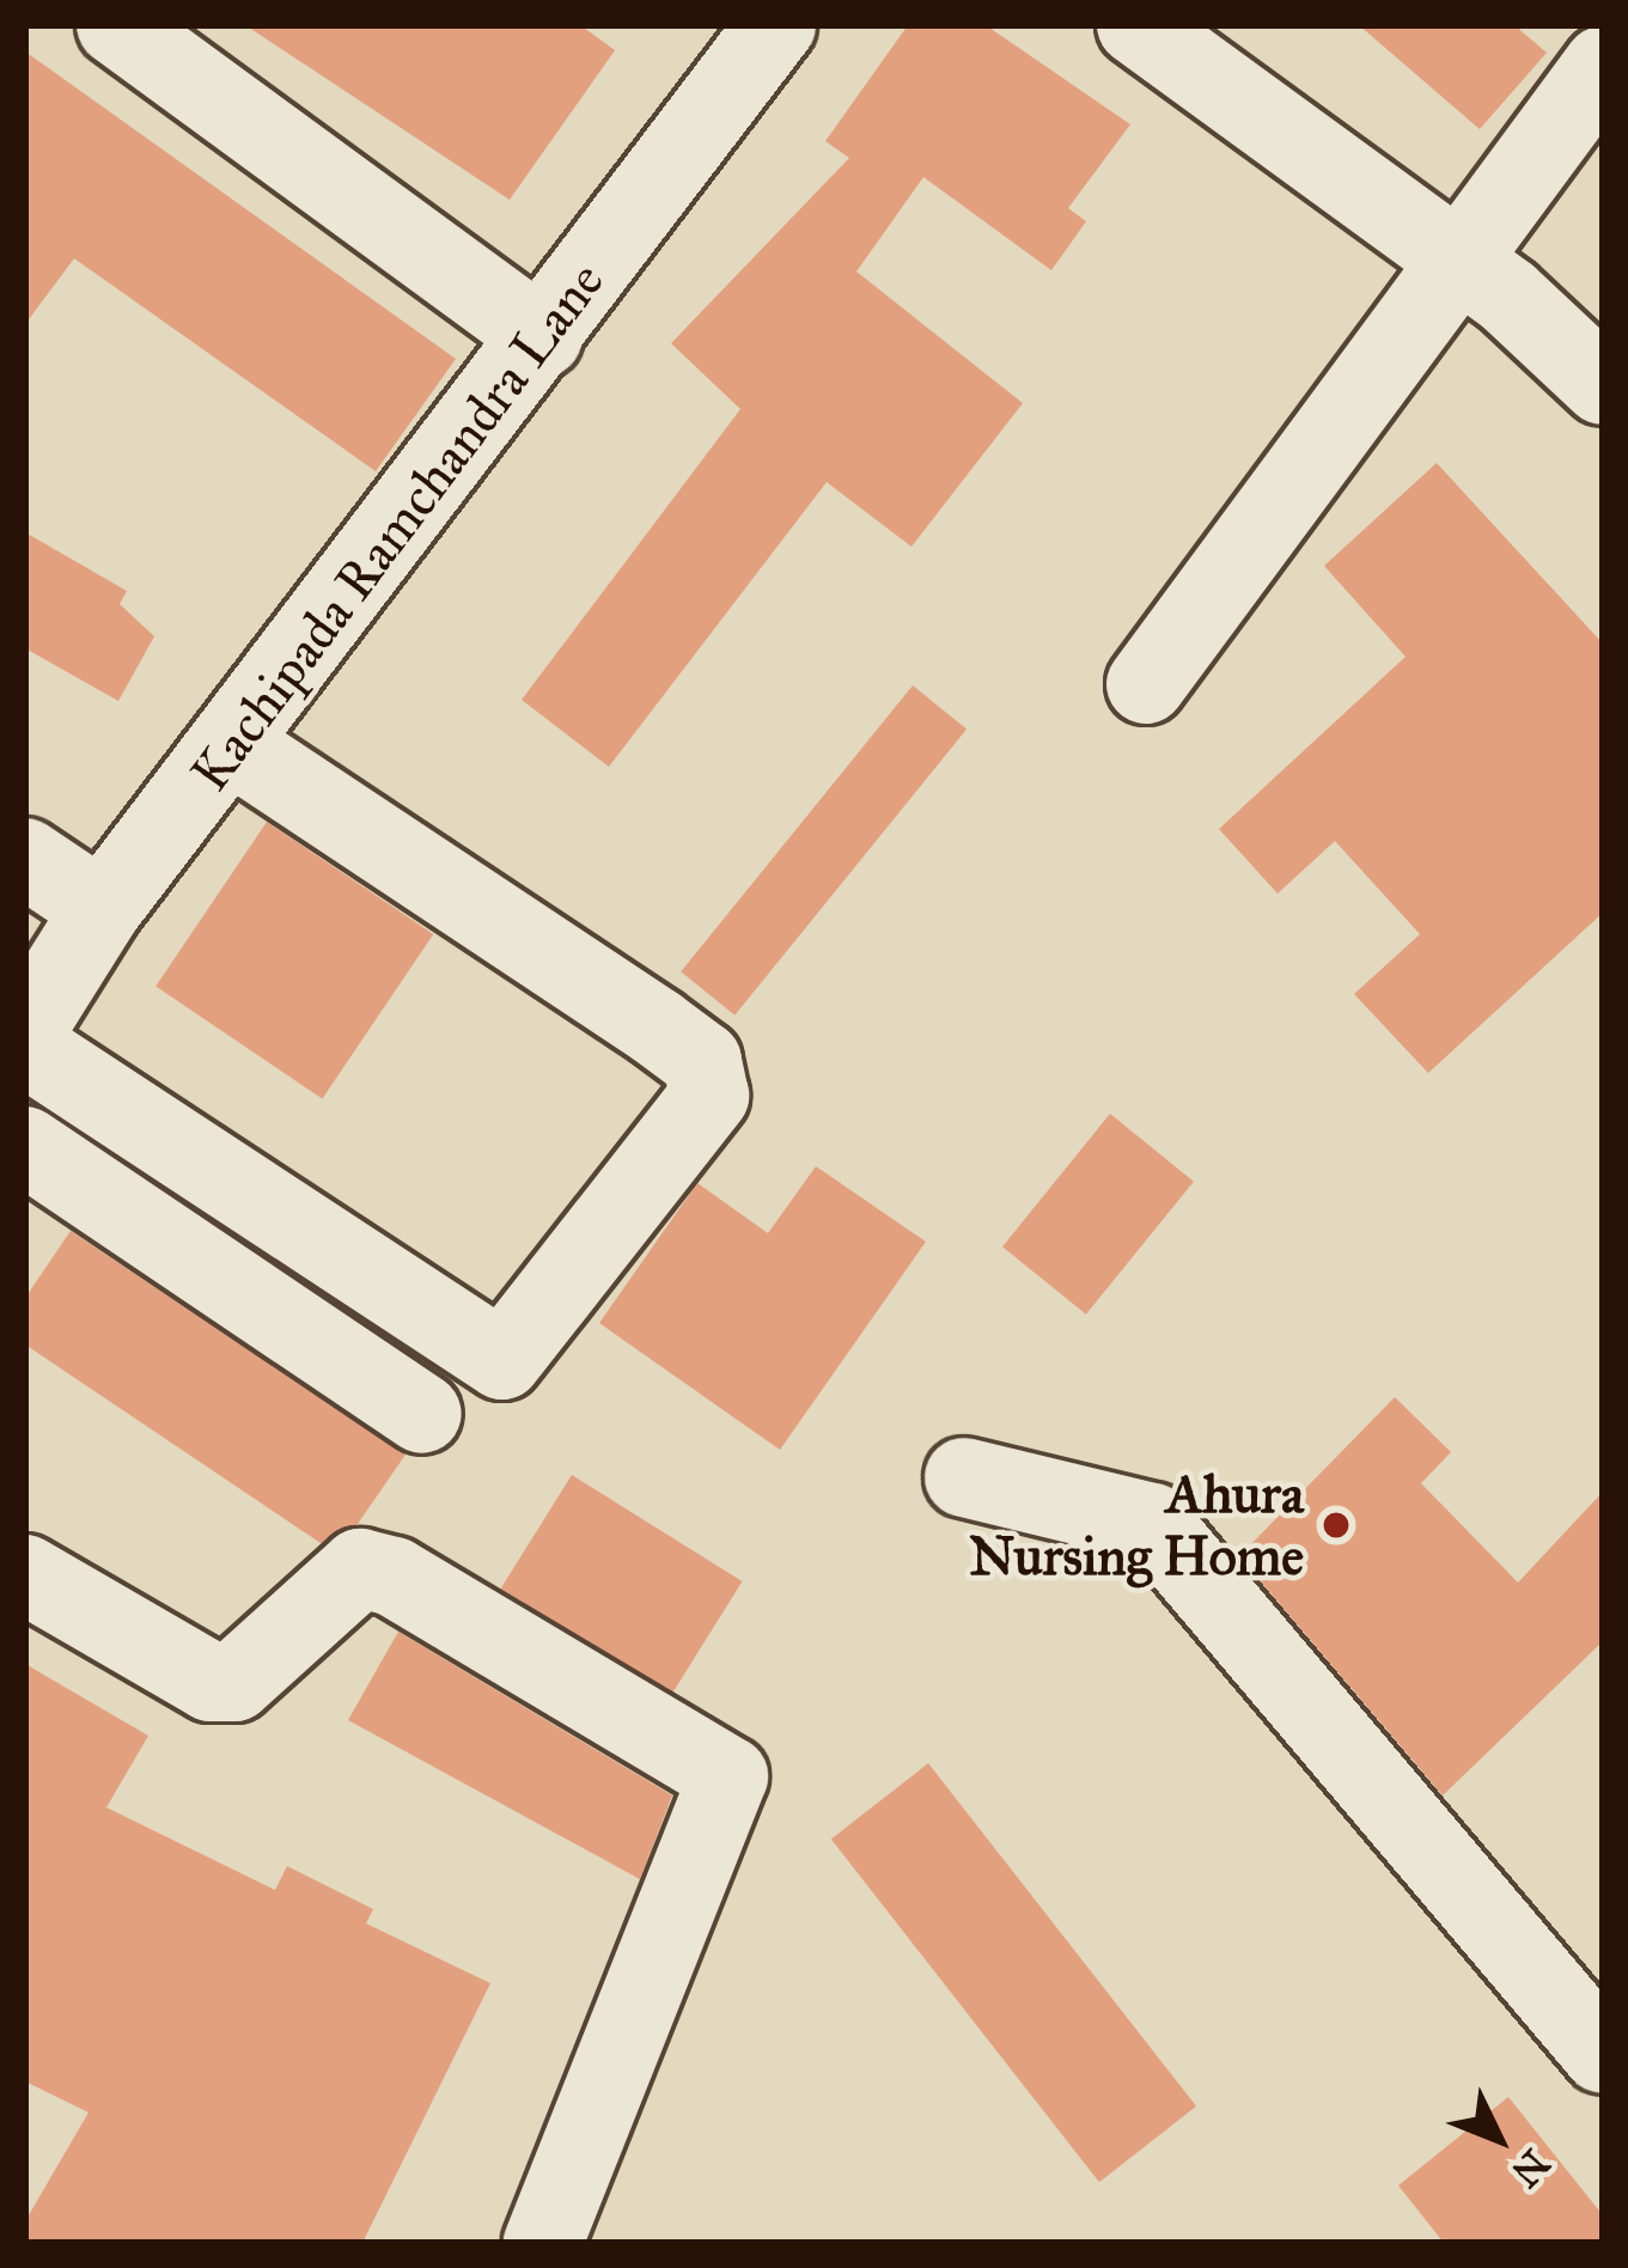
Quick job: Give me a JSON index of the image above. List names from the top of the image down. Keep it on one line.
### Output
{"streets":{"street":["Kachipada Ramchandra Lane"]},"places":["Ahura Nursing Home"],"north":"bottom right"}
